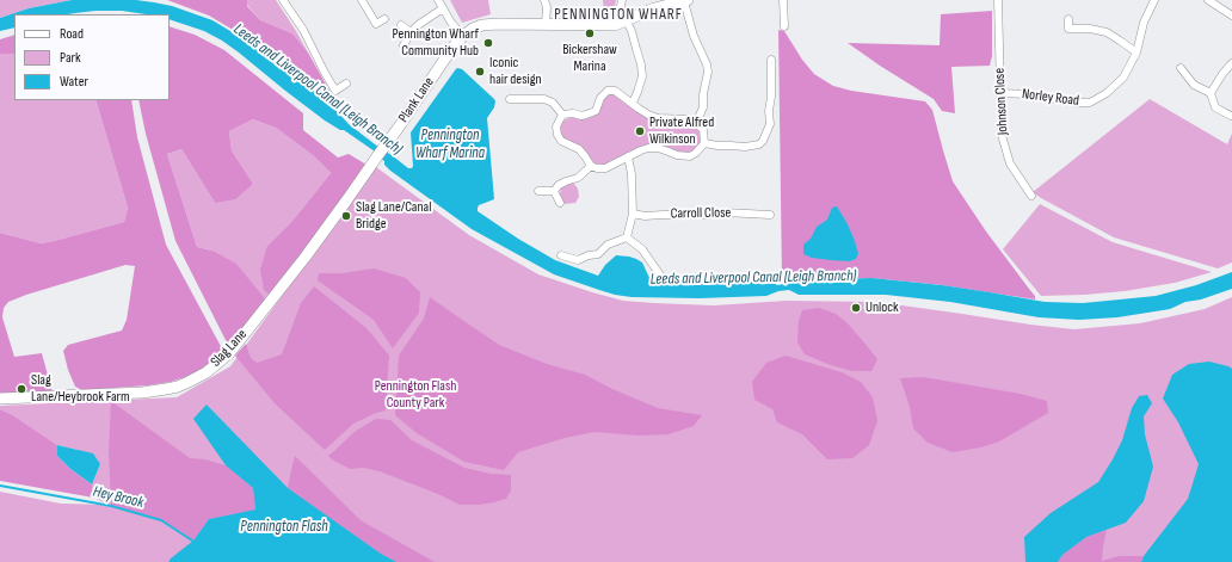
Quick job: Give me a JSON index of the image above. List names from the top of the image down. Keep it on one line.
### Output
{"streets":{"street":["Norley Road","Plank Lane","Johnson Close","Carroll Close","Slag Lane"]},"crossings":[["Norley Road","Johnson Close"],["Plank Lane","Slag Lane"]],"districts":["PENNINGTON WHARF"],"water":["Leeds and Liverpool Canal (Leigh Branch)","Pennington Wharf Marina","Hey Brook","Pennington Flash"],"parks":["Pennington Flash County Park"],"places":["Bickershaw Marina","Pennington Wharf Community Hub","Iconic hair design","Private Alfred Wilkinson","Slag Lane/Canal Bridge","Unlock","Slag Lane/Heybrook Farm"],"legend":["Road","Park","Water"]}
